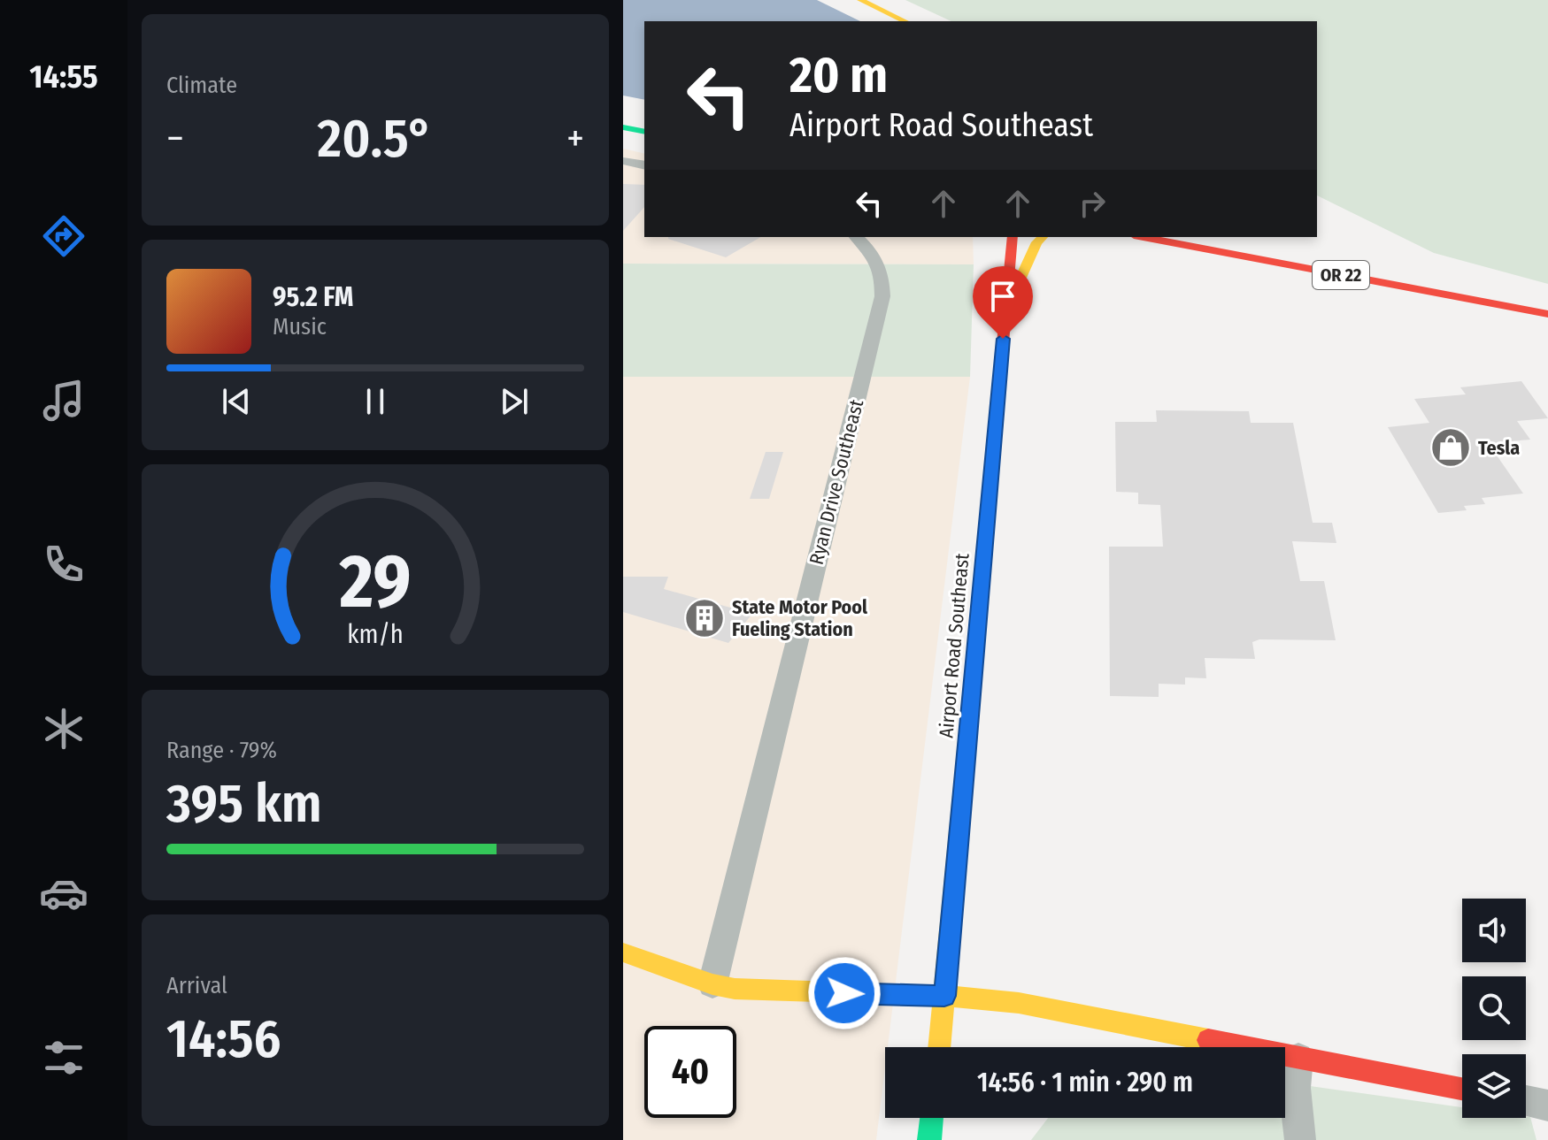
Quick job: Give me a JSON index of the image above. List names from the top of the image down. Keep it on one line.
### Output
{"streets":{"main road":["OR 22","Airport Road Southeast"],"street":["Ryan Drive Southeast"]},"places":{"shop":["Tesla"],"building":["State Motor Pool Fueling Station"]},"page":{"tabs":"14:55","tile":["Climate",["Range · 79%","395 km"],["Arrival","14:56"]],"turn":["20 m","Airport Road Southeast"],"heat":["−","20.5°","+"],"song":["95.2 FM","Music"],"limit":"40","trip":"14:56 · 1 min · 290 m","gauge":["29","km/h"]}}
